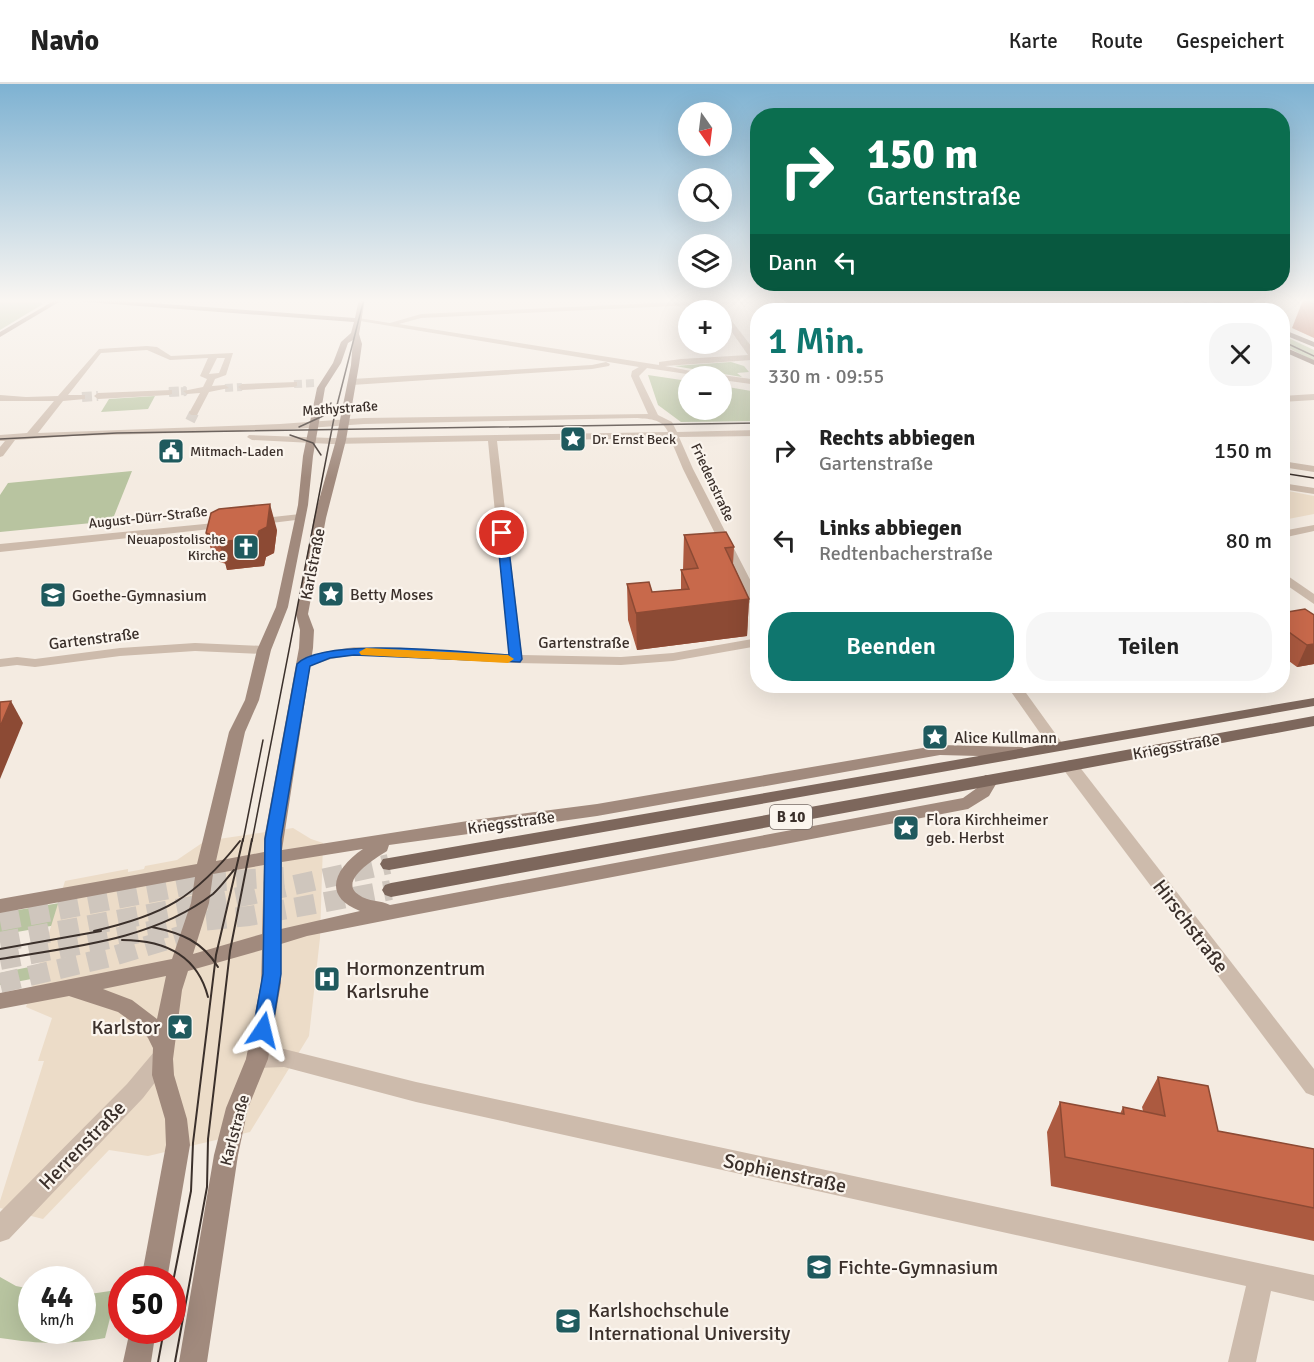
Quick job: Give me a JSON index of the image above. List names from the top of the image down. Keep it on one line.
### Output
{"streets":{"main road":["Karlstraße","Kriegsstraße","B 10"],"street":["Mathystraße","Friedenstraße","August-Dürr-Straße","Gartenstraße","Hirschstraße","Herrenstraße","Sophienstraße"]},"crossings":[["Mathystraße","Friedenstraße"],["Mathystraße","Karlstraße"],["August-Dürr-Straße","Karlstraße"],["Karlstraße","Gartenstraße"],["Karlstraße","Kriegsstraße"],["Karlstraße","Herrenstraße"],["Karlstraße","Sophienstraße"],["Kriegsstraße","B 10"],["Kriegsstraße","Hirschstraße"]],"places":{"place":["Dr. Ernst Beck","Betty Moses","Alice Kullmann","Flora Kirchheimer geb. Herbst","Karlstor"],"public building":["Mitmach-Laden"],"church":["Neuapostolische Kirche"],"school or university":["Goethe-Gymnasium","Fichte-Gymnasium","Karlshochschule International University"],"hospital":["Hormonzentrum Karlsruhe"]},"north":"bottom","page":{"header":"Navio","nav":["Karte","Route","Gespeichert"],"map_buttons":["+","−"],"turn":["150 m","Gartenstraße"],"then":"Dann","heading":["1 Min.","330 m · 09:55"],"list":[{"name":"Rechts abbiegen","note":"Gartenstraße","value":"150 m"},{"name":"Links abbiegen","note":"Redtenbacherstraße","value":"80 m"}],"buttons":["Beenden","Teilen"],"speed":"44 km/h","limit":"50"}}
